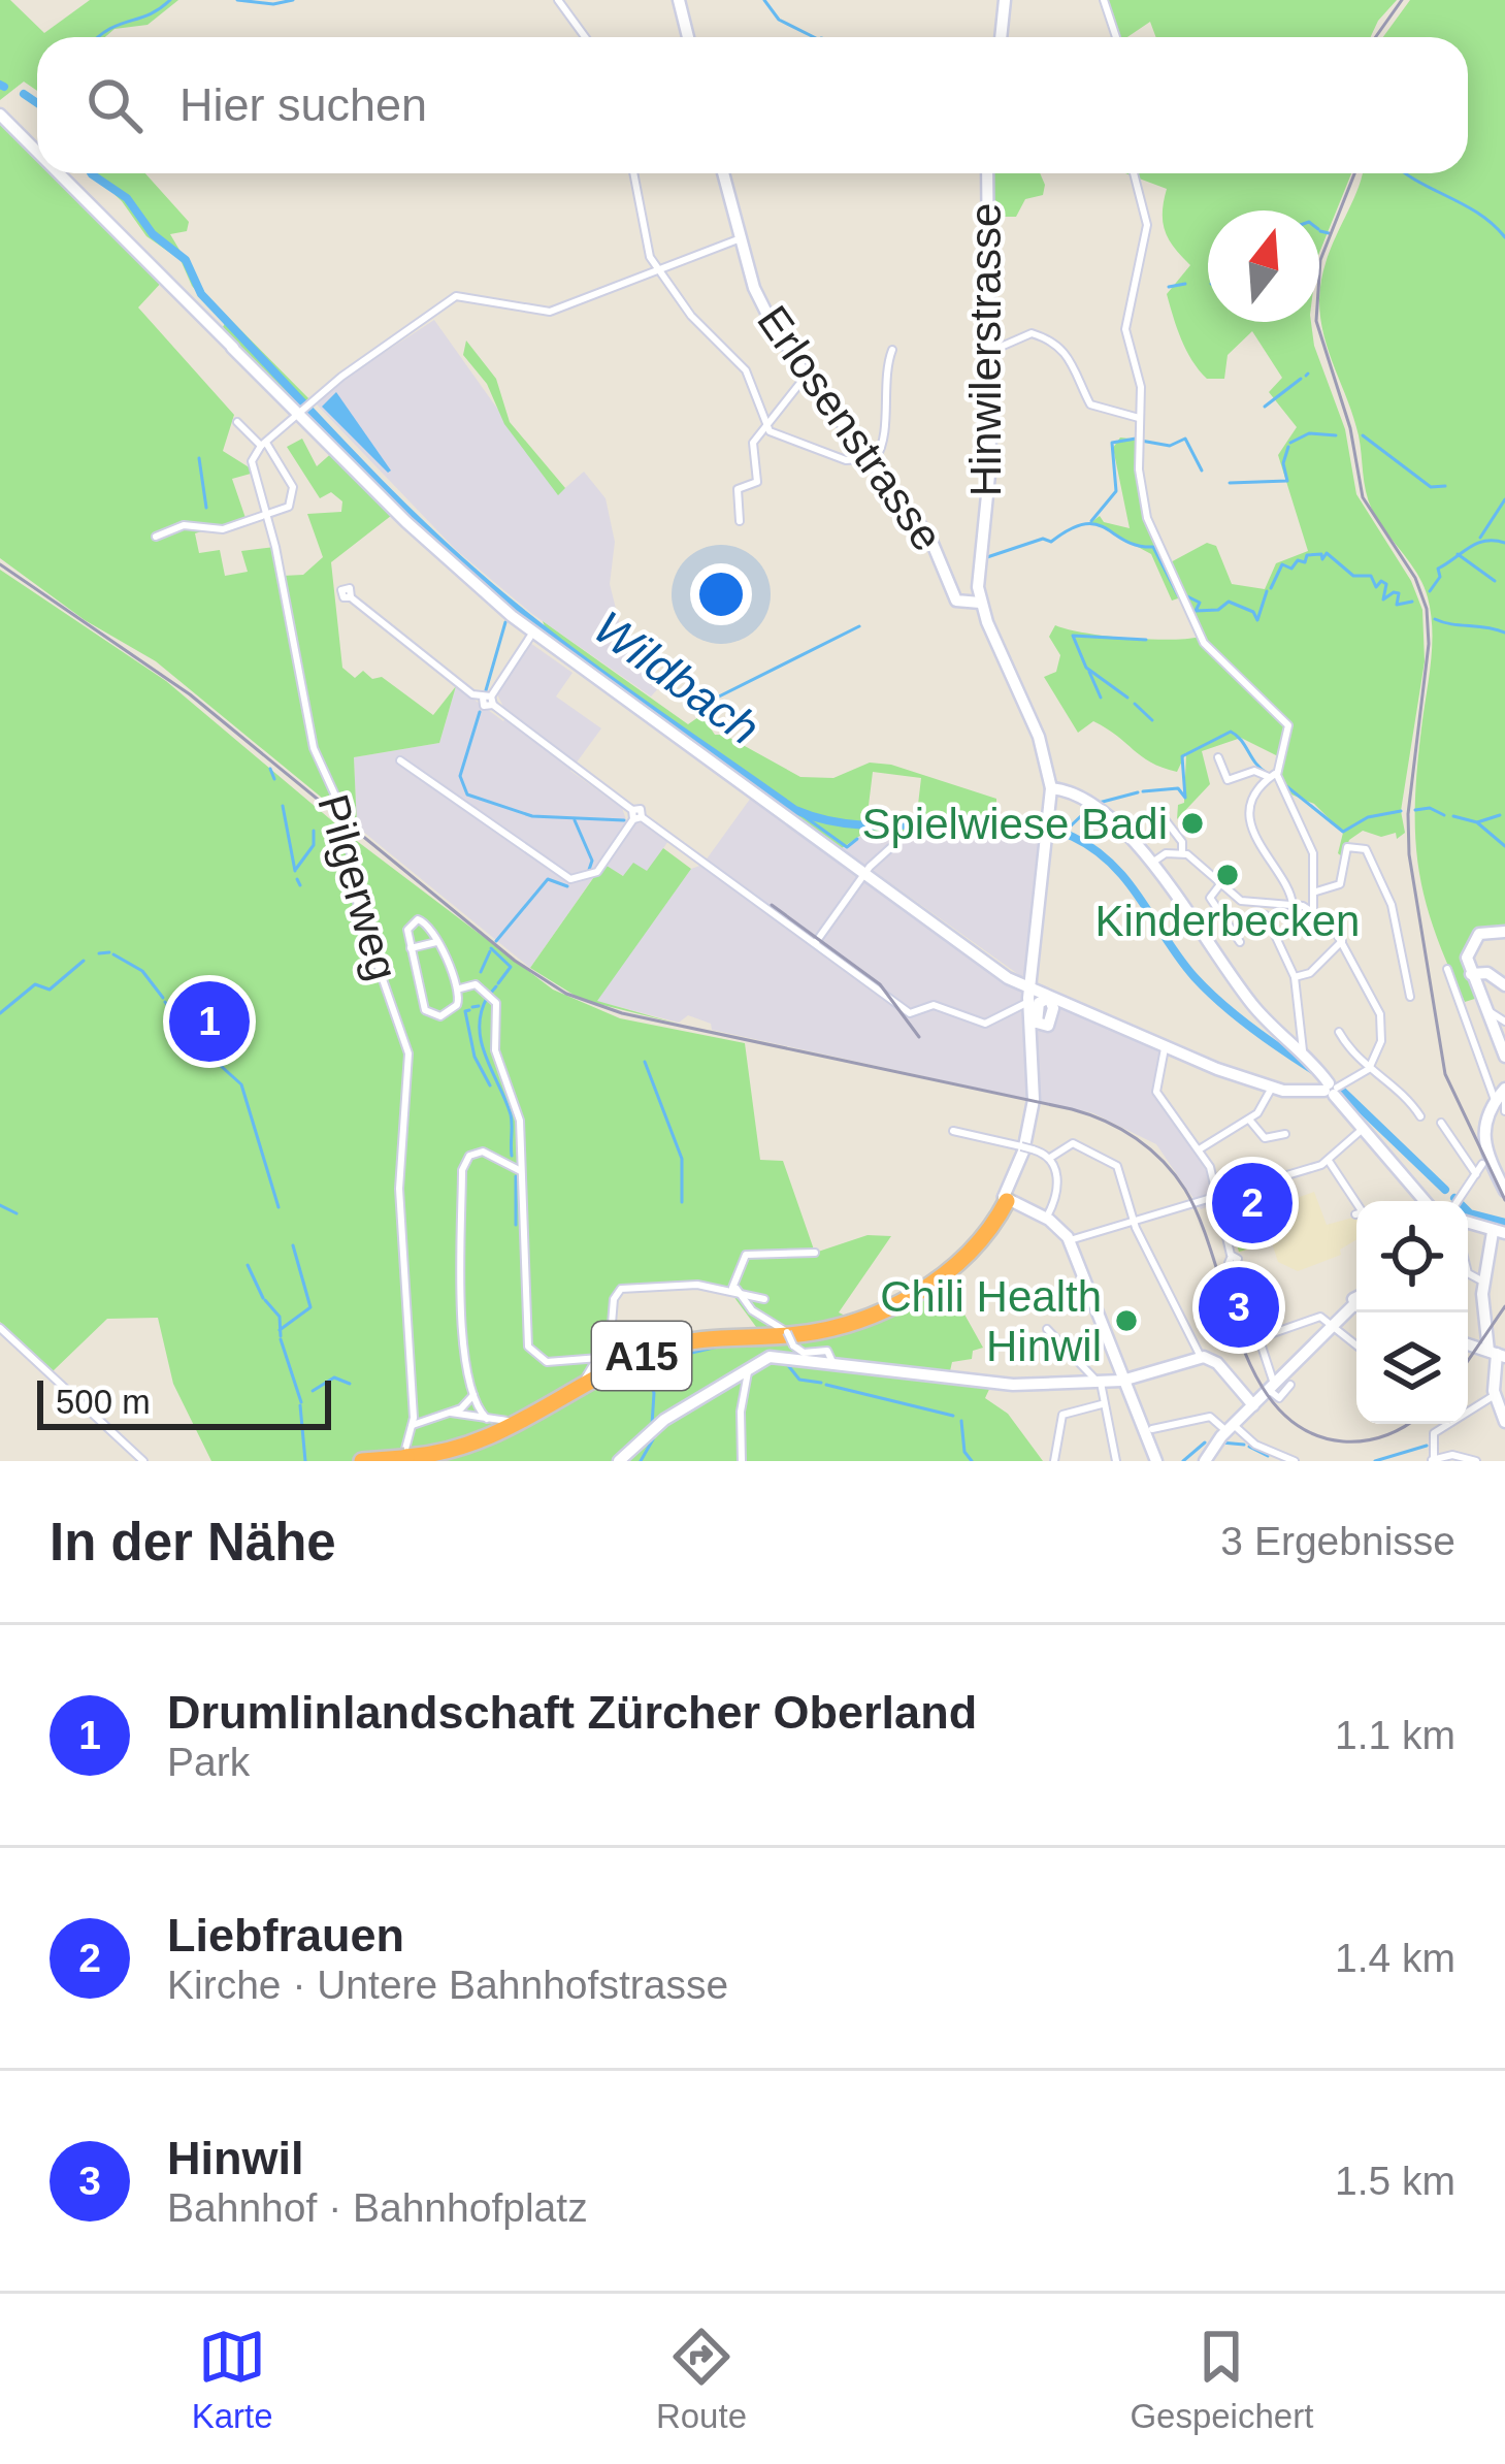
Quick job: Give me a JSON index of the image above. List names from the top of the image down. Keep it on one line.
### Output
{"streets":{"highway":["A15"],"main road":["Hinwilerstrasse","Erlosenstrasse"],"street":["Pilgerweg"]},"crossings":[["Hinwilerstrasse","Erlosenstrasse"],["Pilgerweg","A15"]],"water":["Wildbach"],"places":["Spielwiese Badi","Kinderbecken","Chili Health Hinwil"],"scale_bar":"500 m","north":"top","page":{"search":"Hier suchen","pins":["1","2","3"],"scale":"500 m","heading":["In der Nähe","3 Ergebnisse"],"list":[{"mark":"1","name":"Drumlinlandschaft Zürcher Oberland","note":"Park","value":"1.1 km"},{"mark":"2","name":"Liebfrauen","note":"Kirche · Untere Bahnhofstrasse","value":"1.4 km"},{"mark":"3","name":"Hinwil","note":"Bahnhof · Bahnhofplatz","value":"1.5 km"}],"nav":["Karte","Route","Gespeichert"]}}
